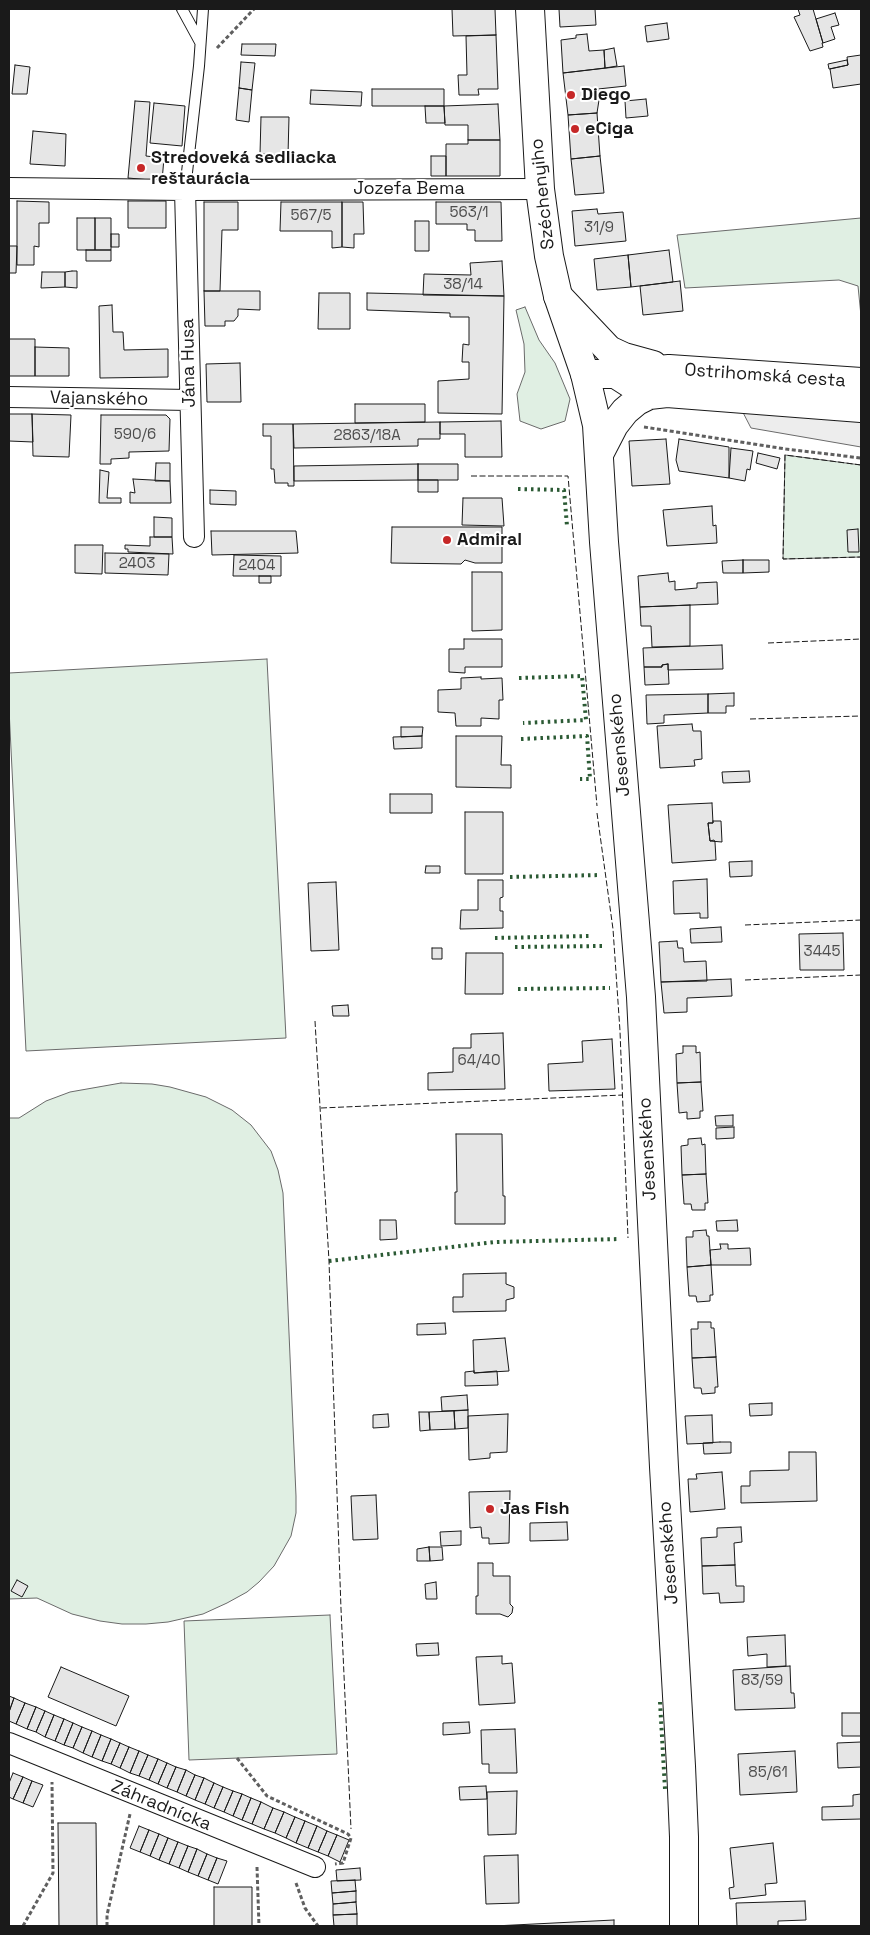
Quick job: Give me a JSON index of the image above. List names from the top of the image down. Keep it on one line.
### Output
{"streets":{"main road":["Széchenyiho","Ostrihomská cesta","Jesenského"],"street":["Jozefa Bema","Jána Husa","Vajanského","Záhradnícka"]},"crossings":[["Jozefa Bema","Széchenyiho"],["Jozefa Bema","Jána Husa"],["Széchenyiho","Jesenského"],["Jána Husa","Vajanského"]],"places":["Diego","eCiga","Stredoveká sedliacka reštaurácia","Admiral","Jas Fish"],"house_numbers":["563/1","567/5","31/9","38/14","590/6","2863/18A","2403","2404","3445","64/40","83/59","85/61"]}
